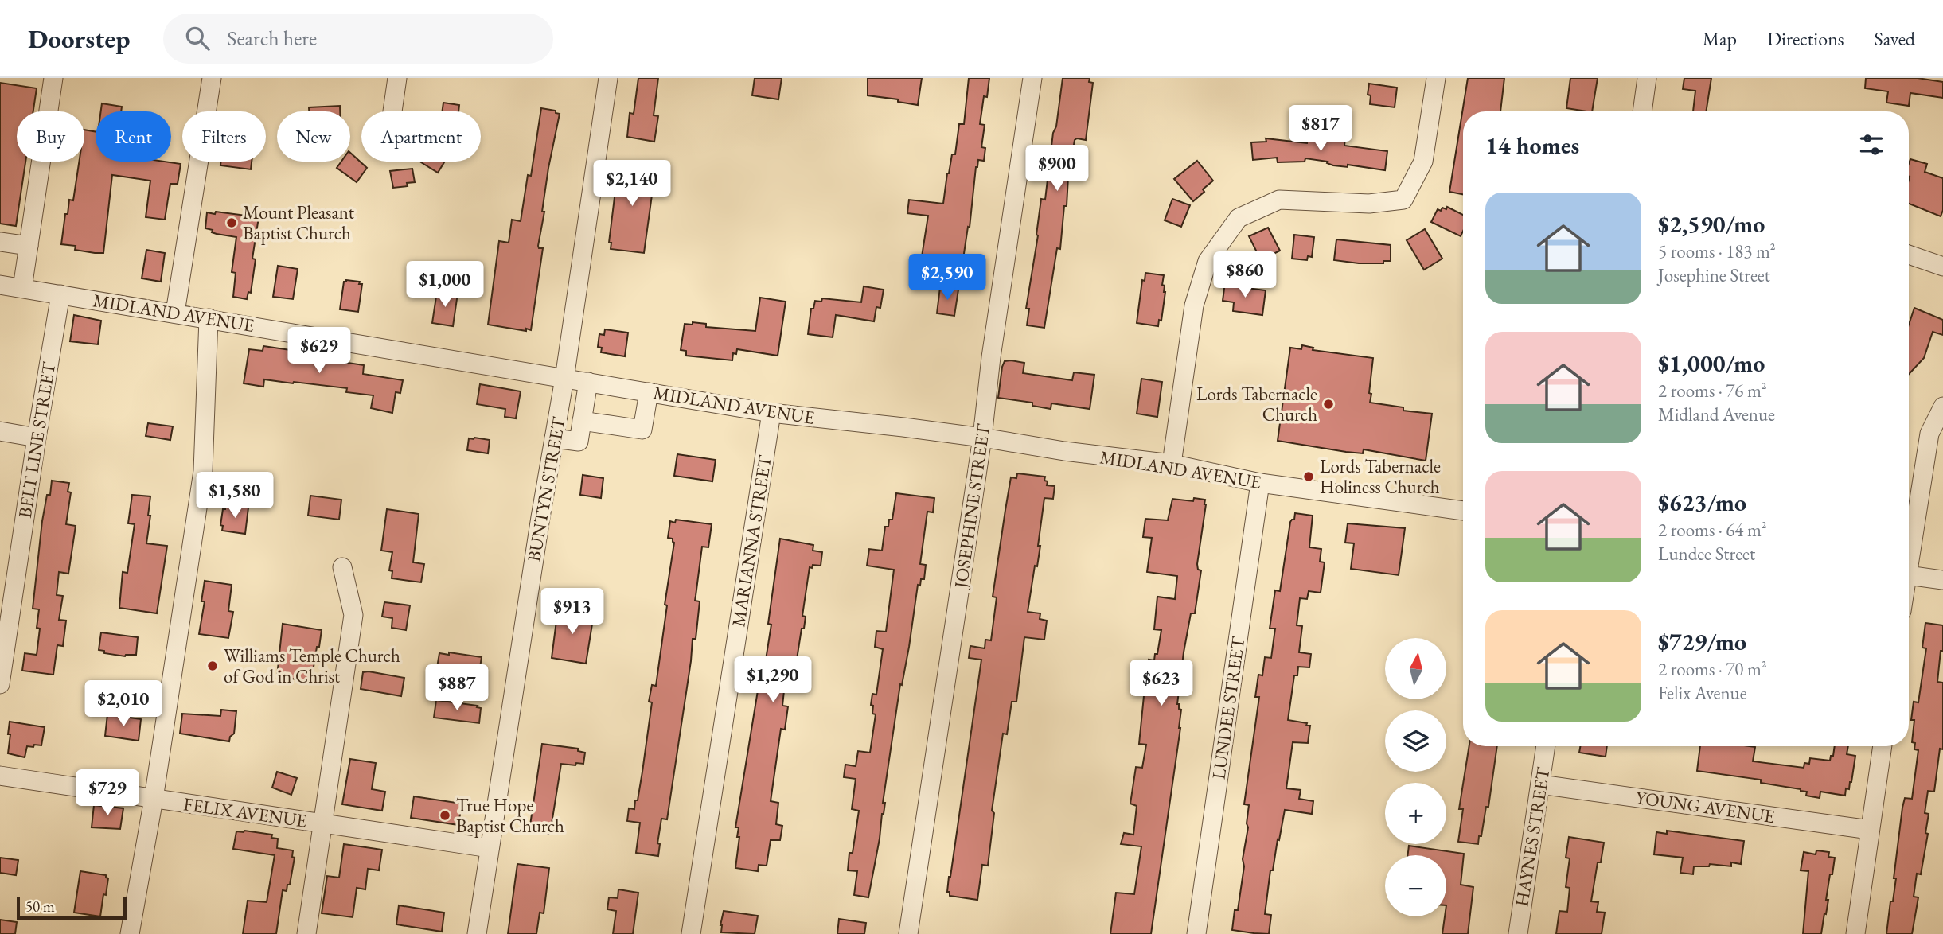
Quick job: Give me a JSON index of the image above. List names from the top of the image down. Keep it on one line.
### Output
{"streets":{"street":["MIDLAND AVENUE","BELT LINE STREET","BUNTYN STREET","JOSEPHINE STREET","MARIANNA STREET","LUNDEE STREET","YOUNG AVENUE","FELIX AVENUE","HAYNES STREET"]},"crossings":[["MIDLAND AVENUE","BELT LINE STREET"],["MIDLAND AVENUE","BUNTYN STREET"],["MIDLAND AVENUE","JOSEPHINE STREET"],["MIDLAND AVENUE","MARIANNA STREET"],["MIDLAND AVENUE","LUNDEE STREET"],["BUNTYN STREET","FELIX AVENUE"],["YOUNG AVENUE","HAYNES STREET"]],"places":["Mount Pleasant Baptist Church","Lords Tabernacle Church","Lords Tabernacle Holiness Church","Williams Temple Church of God in Christ","True Hope Baptist Church"],"scale_bar":"50 m","north":"top","page":{"header":"Doorstep","search":"Search here","nav":["Map","Directions","Saved"],"price":["$817","$900","$2,140","$860","$2,590","$1,000","$629","$1,580","$913","$1,290","$623","$887","$2,010","$729"],"chip":["Buy","Rent","Filters","New","Apartment"],"heading":"14 homes","list":[{"name":"$2,590/mo","note":"5 rooms · 183 m² · Josephine Street"},{"name":"$1,000/mo","note":"2 rooms · 76 m² · Midland Avenue"},{"name":"$623/mo","note":"2 rooms · 64 m² · Lundee Street"},{"name":"$729/mo","note":"2 rooms · 70 m² · Felix Avenue"}],"map_buttons":["+","−"],"scale":"50 m"}}
